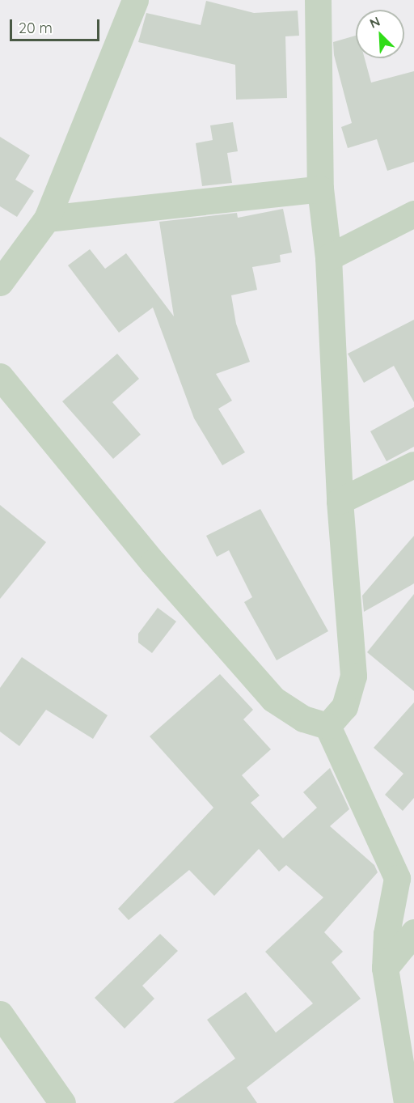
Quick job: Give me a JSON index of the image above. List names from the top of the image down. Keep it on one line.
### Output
{"scale_bar":"20 m","north":"top left"}
